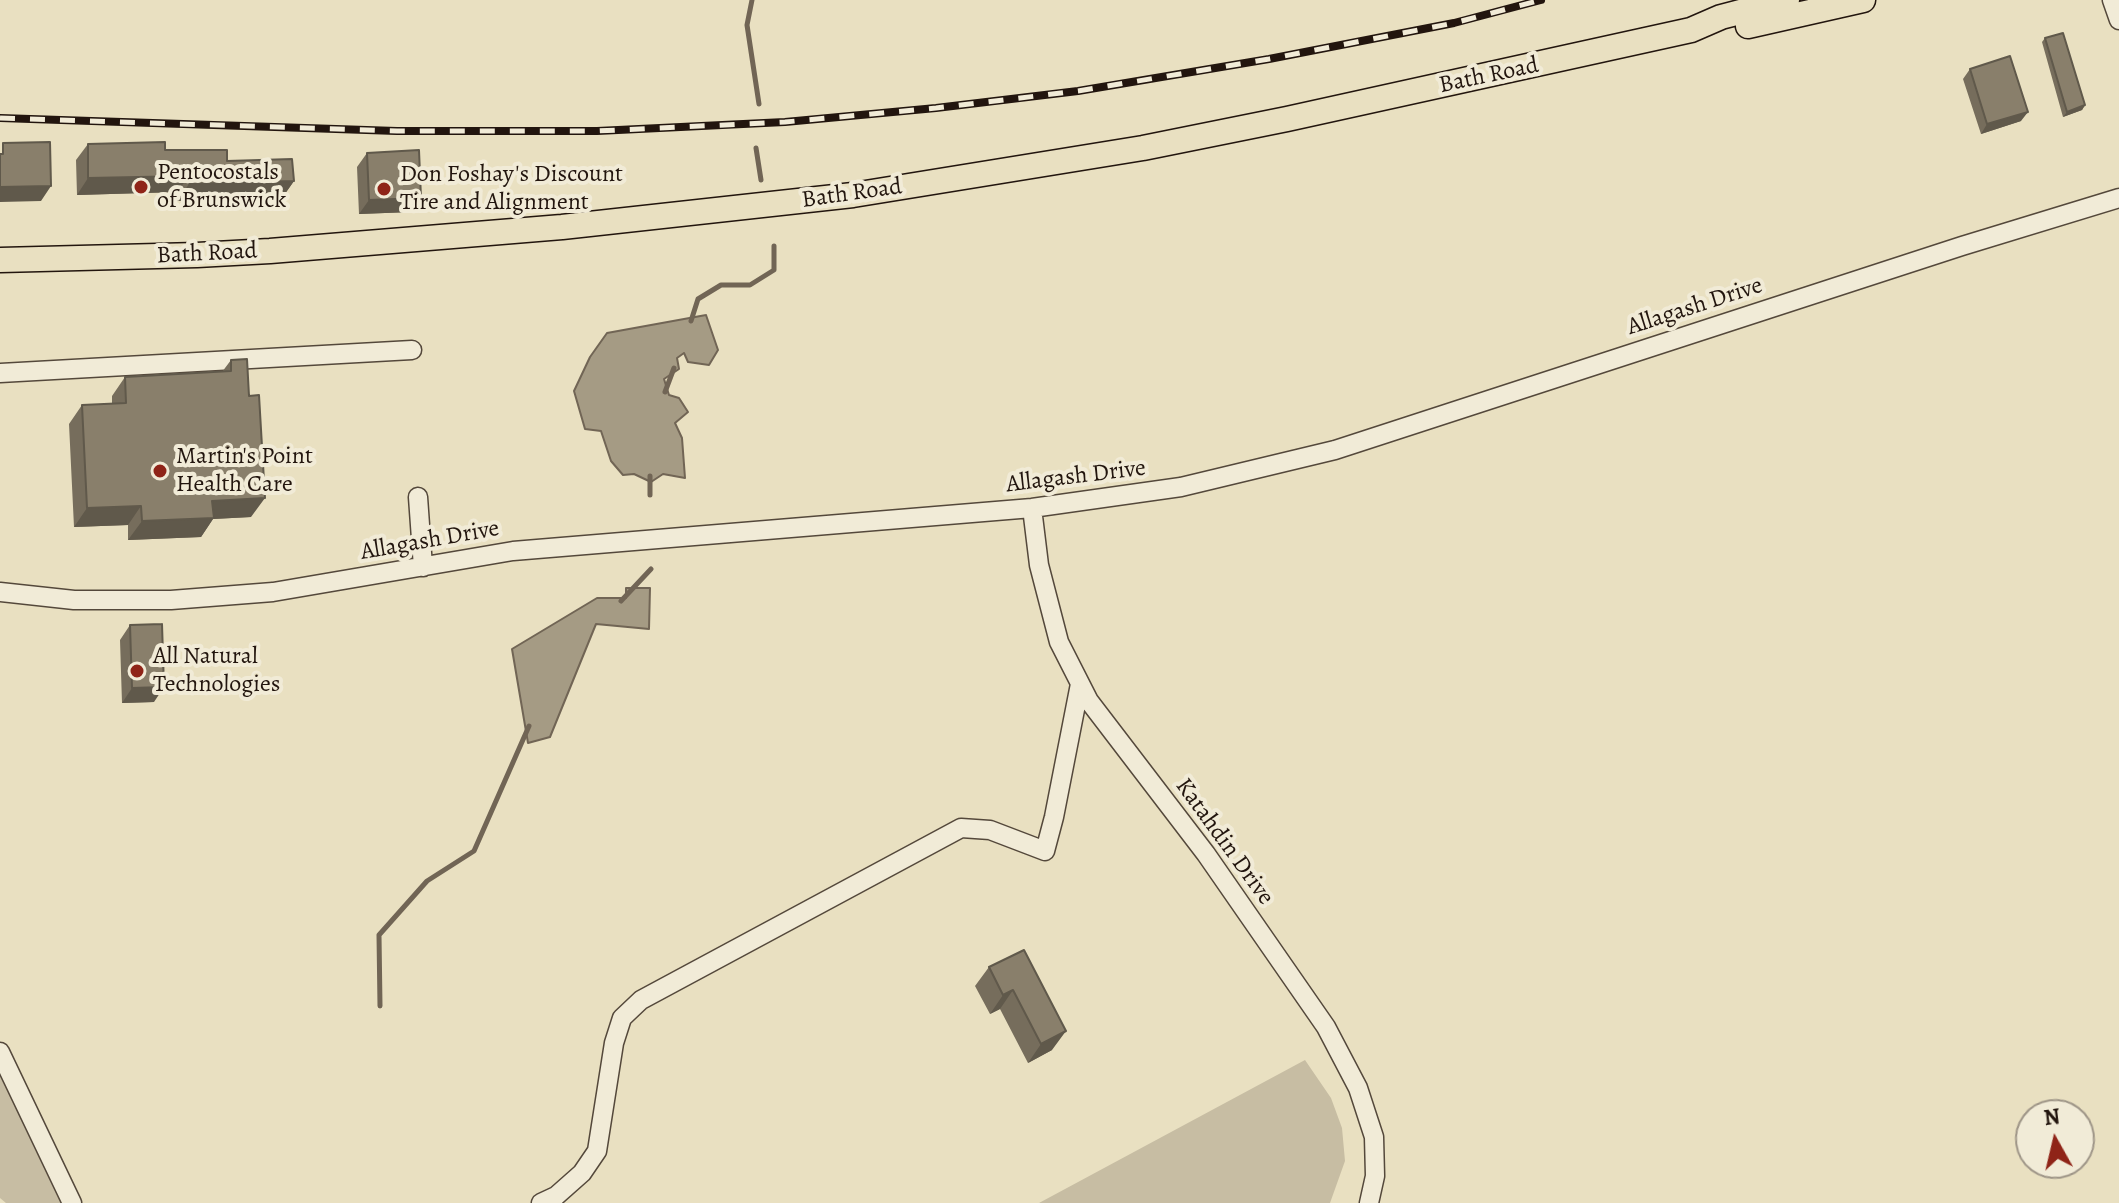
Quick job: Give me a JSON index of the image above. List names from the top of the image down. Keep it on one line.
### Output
{"streets":{"main road":["Bath Road"],"street":["Allagash Drive","Katahdin Drive"]},"crossings":[["Allagash Drive","Katahdin Drive"]],"places":["Pentocostals of Brunswick","Don Foshay's Discount Tire and Alignment","Martin's Point Health Care","All Natural Technologies"],"north":"top"}
